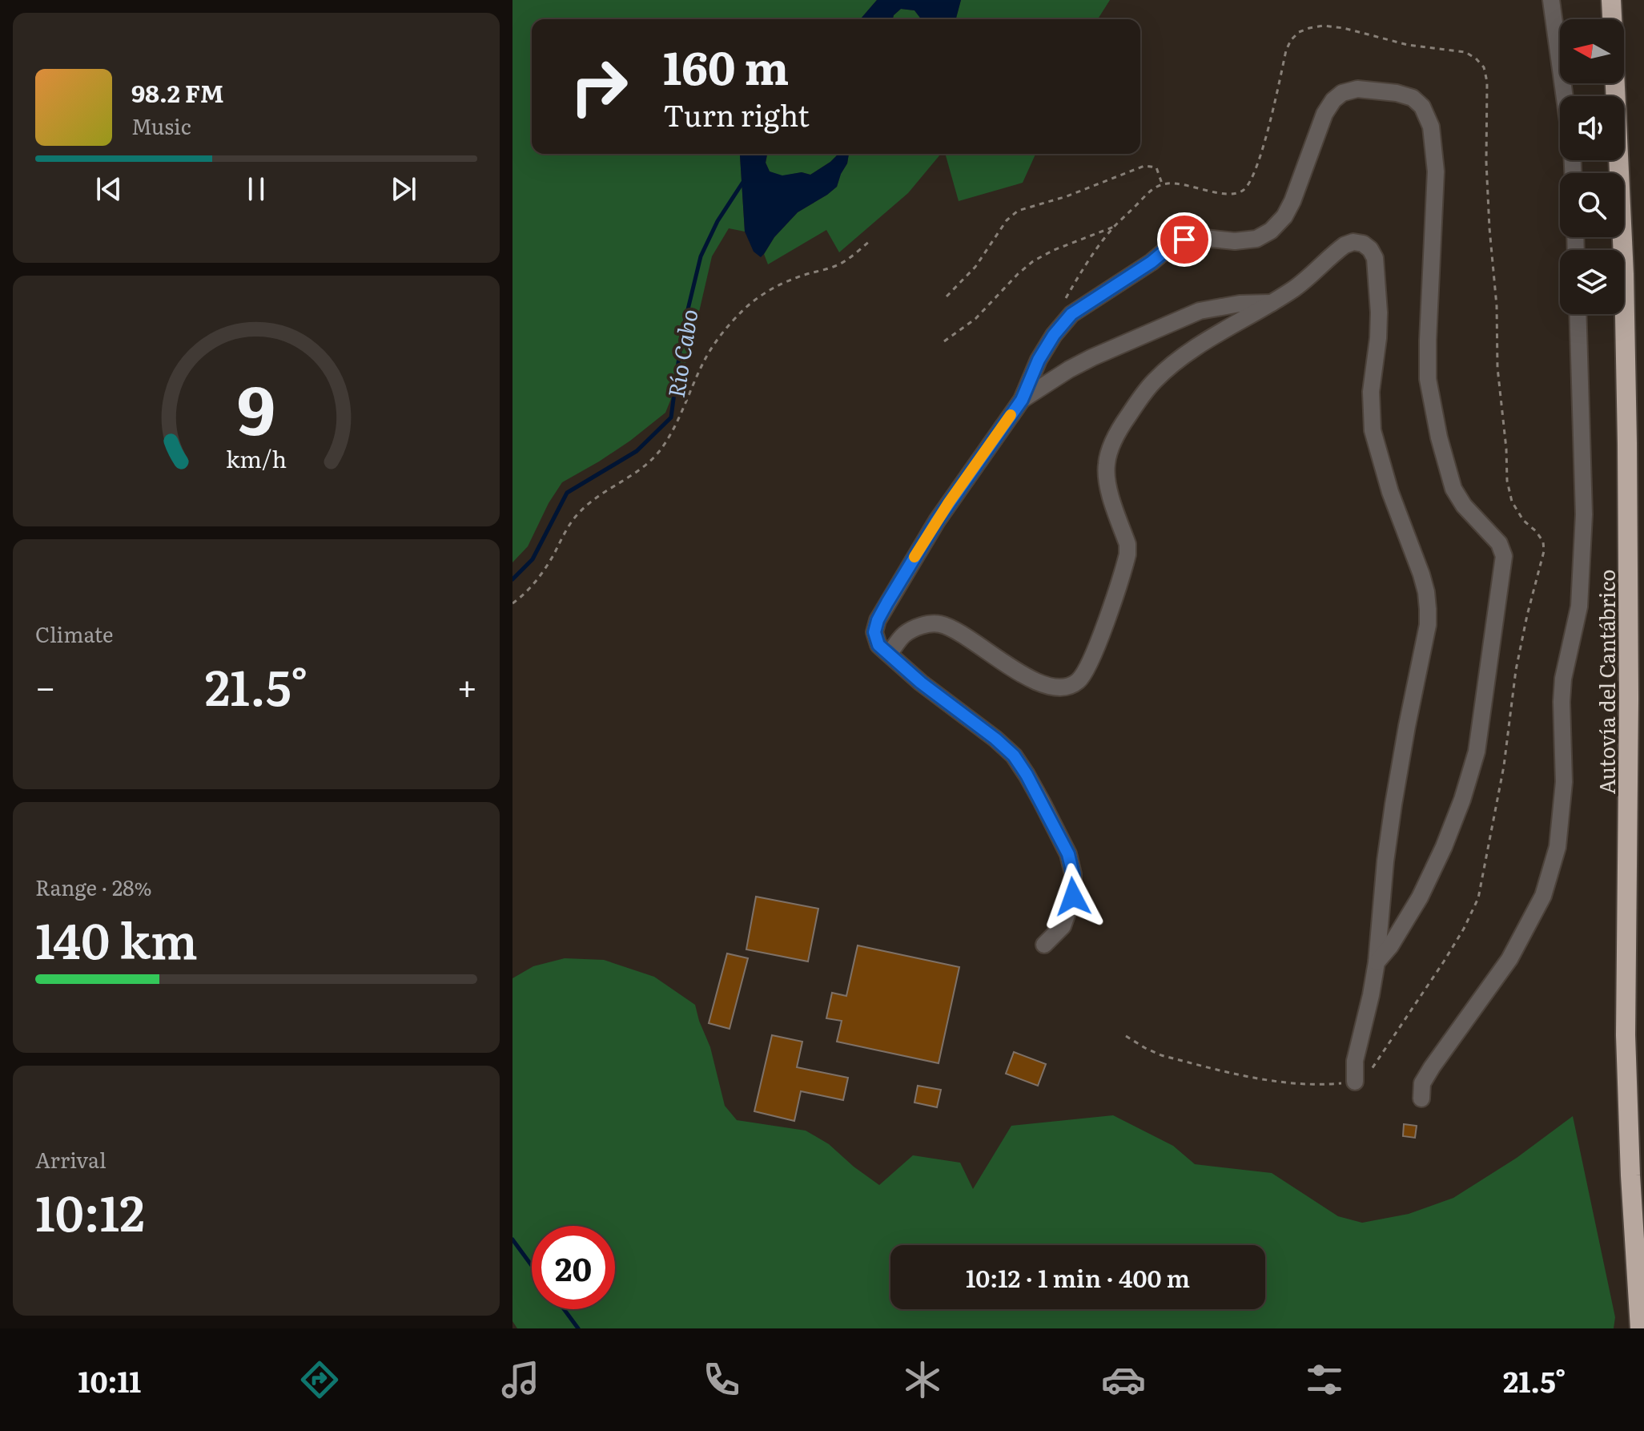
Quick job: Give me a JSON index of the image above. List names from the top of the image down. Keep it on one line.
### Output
{"streets":{"highway":["Autovía del Cantábrico"]},"water":["Río Cabo"],"north":"left","page":{"turn":["160 m","Turn right"],"song":["98.2 FM","Music"],"tile":["Climate",["Range · 28%","140 km"],["Arrival","10:12"]],"heat":["−","21.5°","+"],"limit":"20","trip":"10:12 · 1 min · 400 m","tabs":["10:11","21.5°"],"gauge":["9","km/h"]}}
